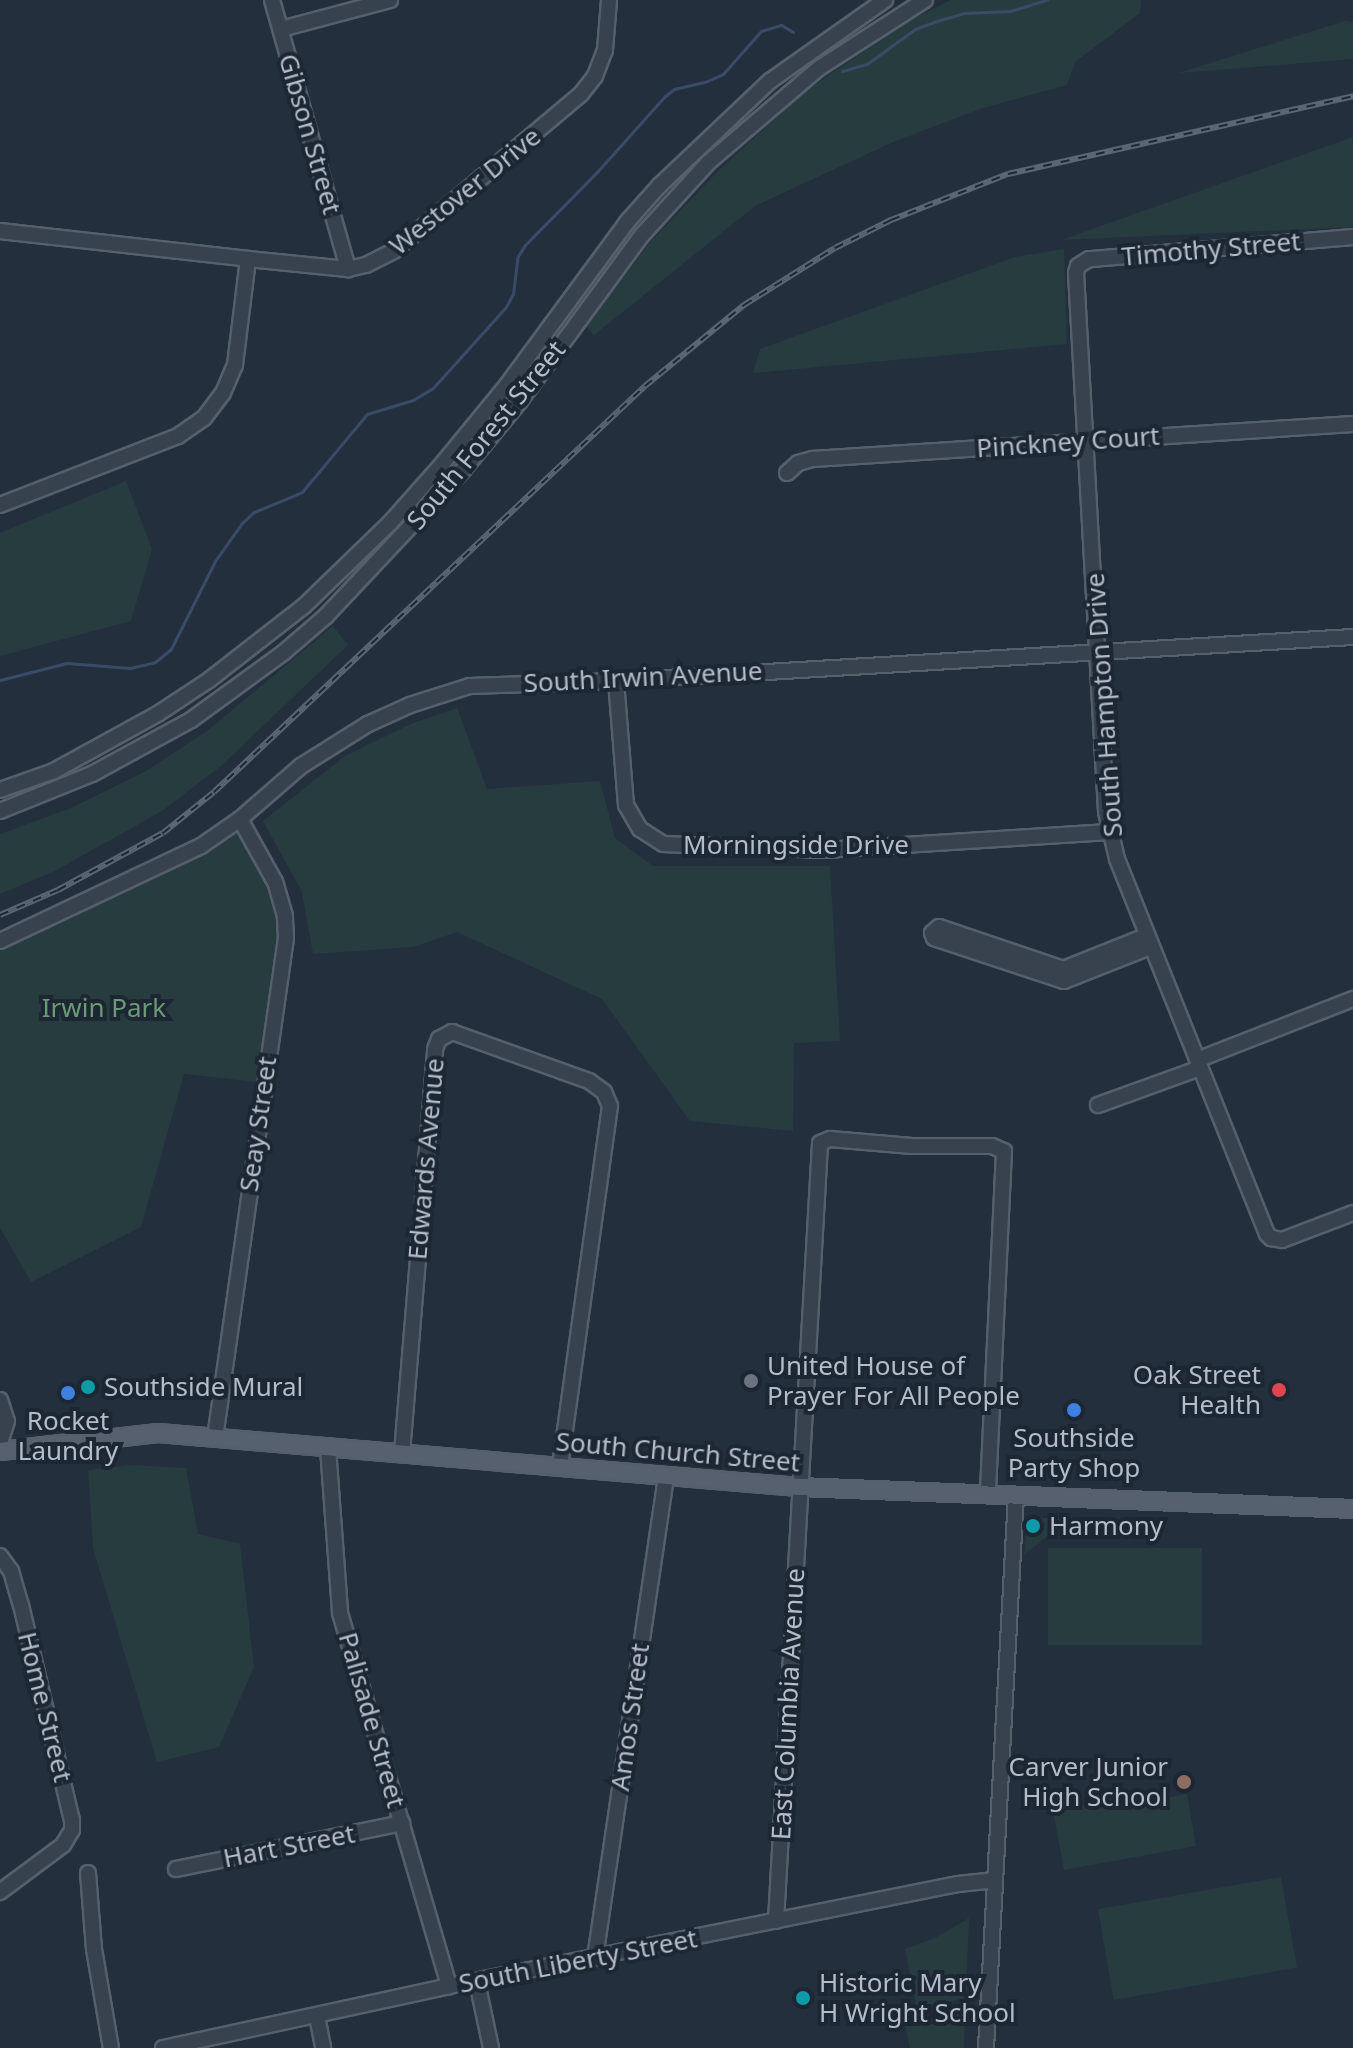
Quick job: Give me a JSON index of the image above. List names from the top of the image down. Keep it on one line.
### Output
{"streets":{"main road":["South Church Street"],"street":["Gibson Street","Westover Drive","Timothy Street","South Forest Street","Pinckney Court","South Irwin Avenue","South Hampton Drive","Morningside Drive","Seay Street","Edwards Avenue","East Columbia Avenue","Home Street","Amos Street","Palisade Street","Hart Street","South Liberty Street"]},"crossings":[["Gibson Street","Westover Drive"],["Timothy Street","South Hampton Drive"],["Pinckney Court","South Hampton Drive"],["South Irwin Avenue","South Hampton Drive"],["South Irwin Avenue","Morningside Drive"],["South Irwin Avenue","Seay Street"],["South Hampton Drive","Morningside Drive"],["Seay Street","South Church Street"],["Edwards Avenue","South Church Street"],["South Church Street","East Columbia Avenue"],["South Church Street","Amos Street"],["South Church Street","Palisade Street"],["East Columbia Avenue","South Liberty Street"],["Amos Street","South Liberty Street"],["Palisade Street","Hart Street"],["Palisade Street","South Liberty Street"]],"parks":["Irwin Park"],"places":["United House of Prayer For All People","Southside Mural","Oak Street Health","Rocket Laundry","Southside Party Shop","Harmony","Carver Junior High School","Historic Mary H Wright School"]}
